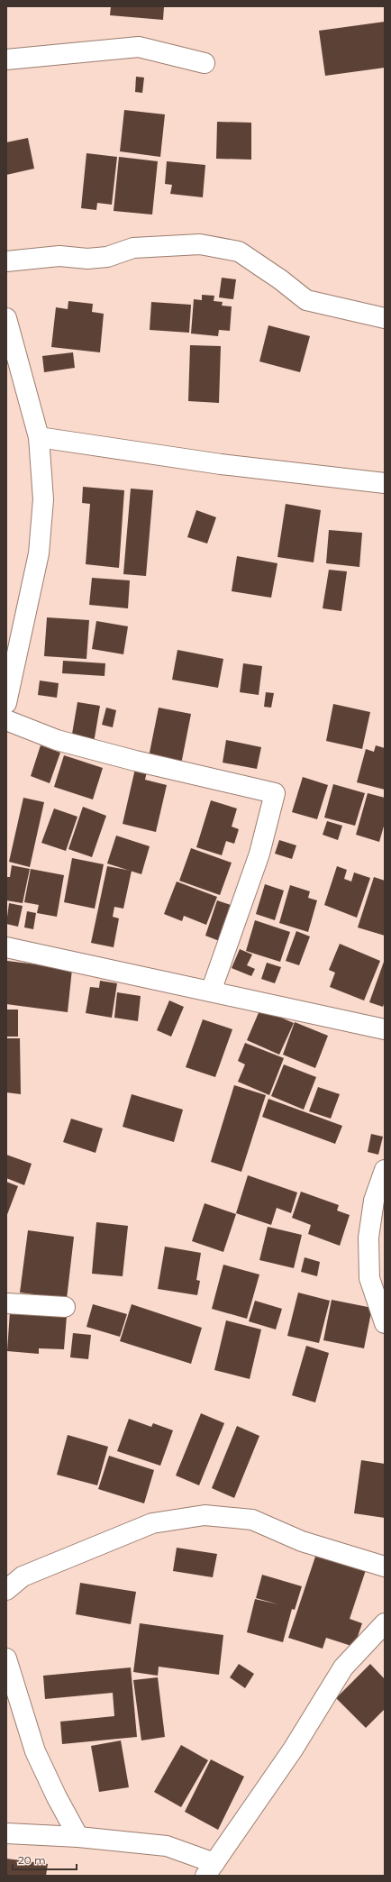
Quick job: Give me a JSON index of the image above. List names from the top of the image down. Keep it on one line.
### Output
{"scale_bar":"20 m"}
